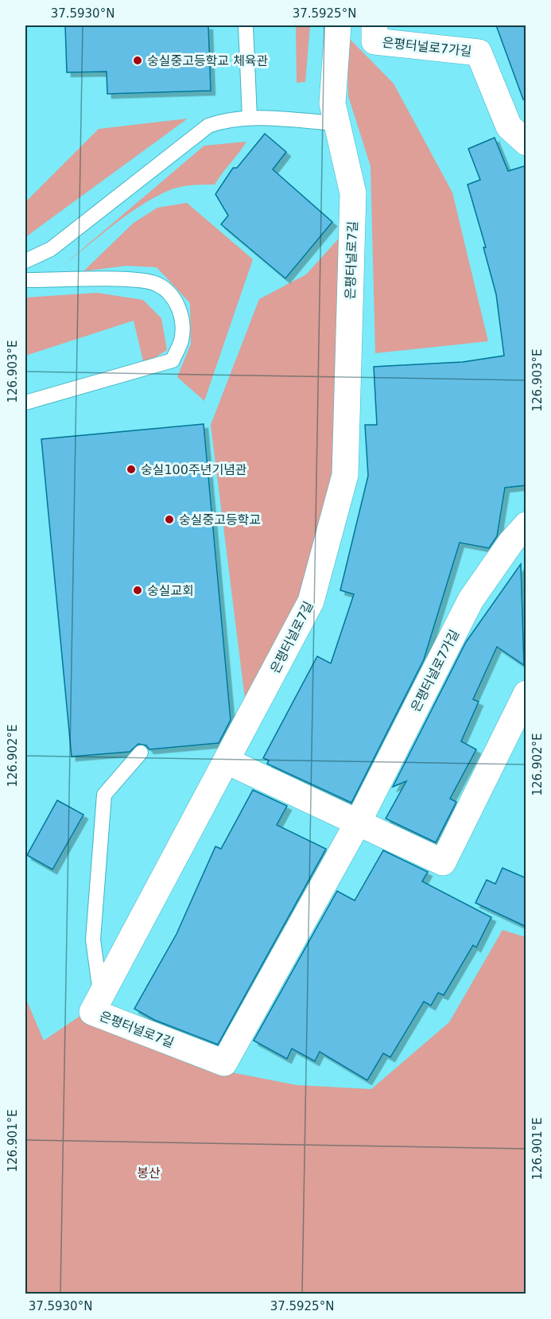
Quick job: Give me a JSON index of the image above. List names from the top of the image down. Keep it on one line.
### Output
{"streets":{"street":["은평터널로7가길","은평터널로7길"]},"crossings":[["은평터널로7가길","은평터널로7길"]],"parks":["봉산"],"places":["숭실중고등학교 체육관","숭실100주년기념관","숭실중고등학교","숭실교회"],"coordinates":["37.5930°N","37.5925°N","126.903°E","126.902°E","126.901°E"]}
